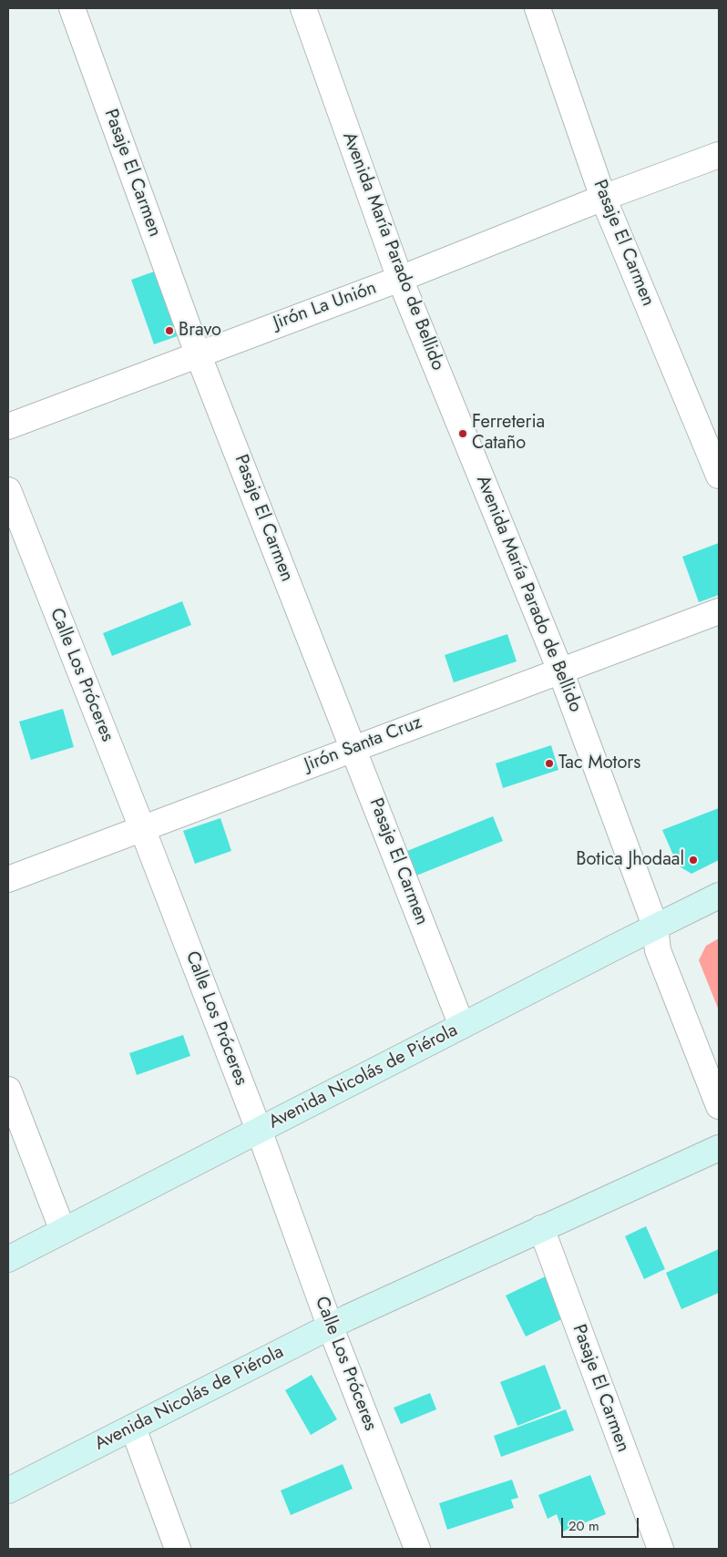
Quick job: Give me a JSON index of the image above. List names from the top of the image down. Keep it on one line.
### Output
{"streets":{"main road":["Avenida Nicolás de Piérola"],"street":["Pasaje El Carmen","Avenida María Parado de Bellido","Jirón La Unión","Calle Los Próceres","Jirón Santa Cruz"]},"crossings":[["Pasaje El Carmen","Jirón La Unión"],["Pasaje El Carmen","Jirón Santa Cruz"],["Pasaje El Carmen","Avenida Nicolás de Piérola"],["Avenida María Parado de Bellido","Jirón La Unión"],["Avenida María Parado de Bellido","Jirón Santa Cruz"],["Avenida María Parado de Bellido","Avenida Nicolás de Piérola"],["Calle Los Próceres","Jirón Santa Cruz"],["Calle Los Próceres","Avenida Nicolás de Piérola"]],"places":["Bravo","Ferreteria Cataño","Tac Motors","Botica Jhodaal"],"scale_bar":"20 m"}
